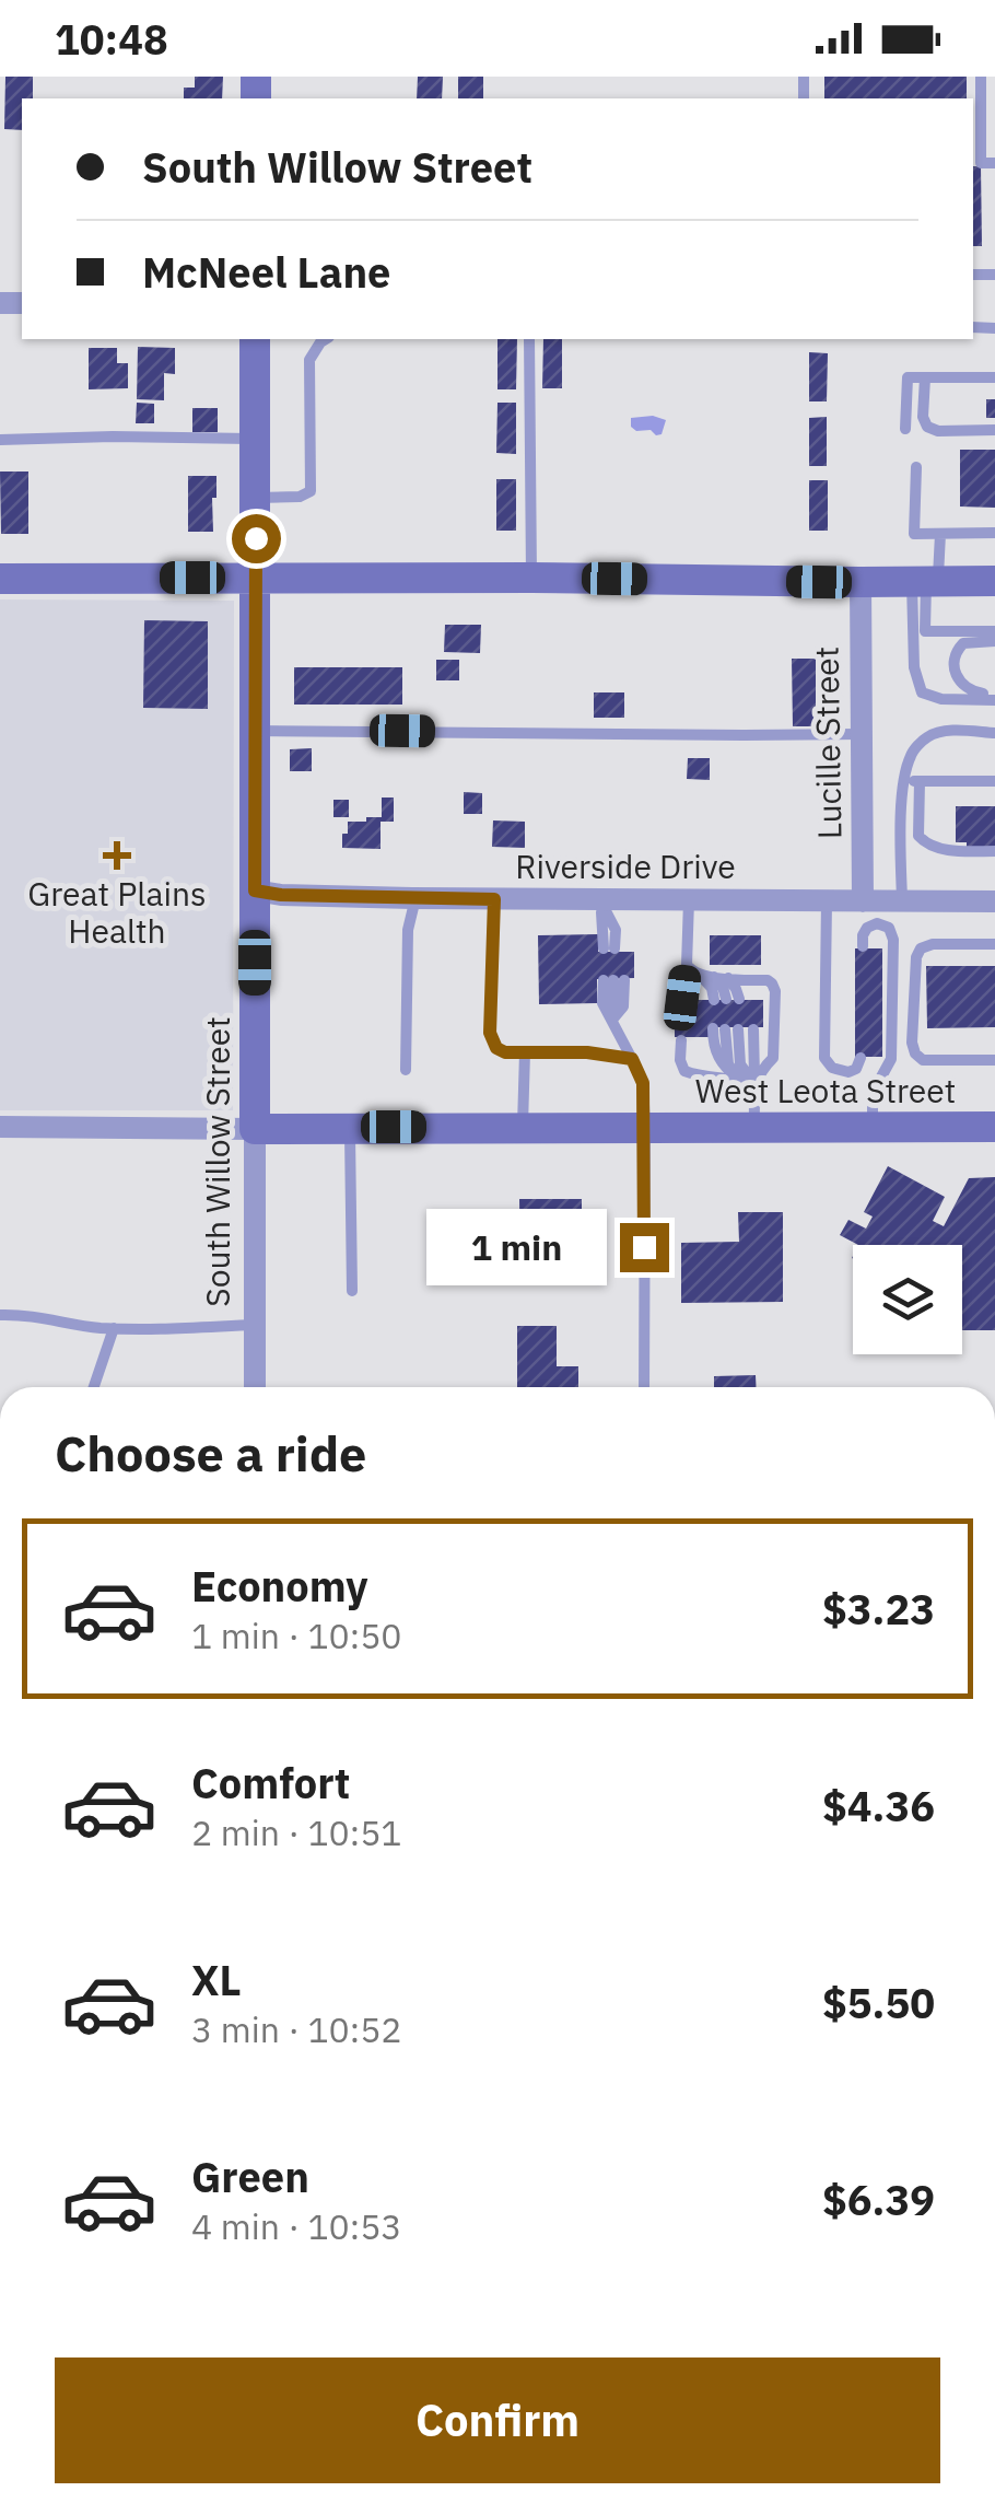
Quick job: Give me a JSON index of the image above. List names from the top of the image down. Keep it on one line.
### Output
{"streets":{"main road":["West Leota Street","South Willow Street"],"street":["Lucille Street","Riverside Drive"]},"crossings":[["Lucille Street","Riverside Drive"],["Riverside Drive","South Willow Street"],["West Leota Street","South Willow Street"]],"places":{"health":["Great Plains Health"]},"page":{"status":"10:48","banner":["South Willow Street","McNeel Lane"],"bubble":"1 min","heading":"Choose a ride","list":[{"name":"Economy","note":"1 min · 10:50","value":"$3.23"},{"name":"Comfort","note":"2 min · 10:51","value":"$4.36"},{"name":"XL","note":"3 min · 10:52","value":"$5.50"},{"name":"Green","note":"4 min · 10:53","value":"$6.39"}],"buttons":"Confirm"}}
